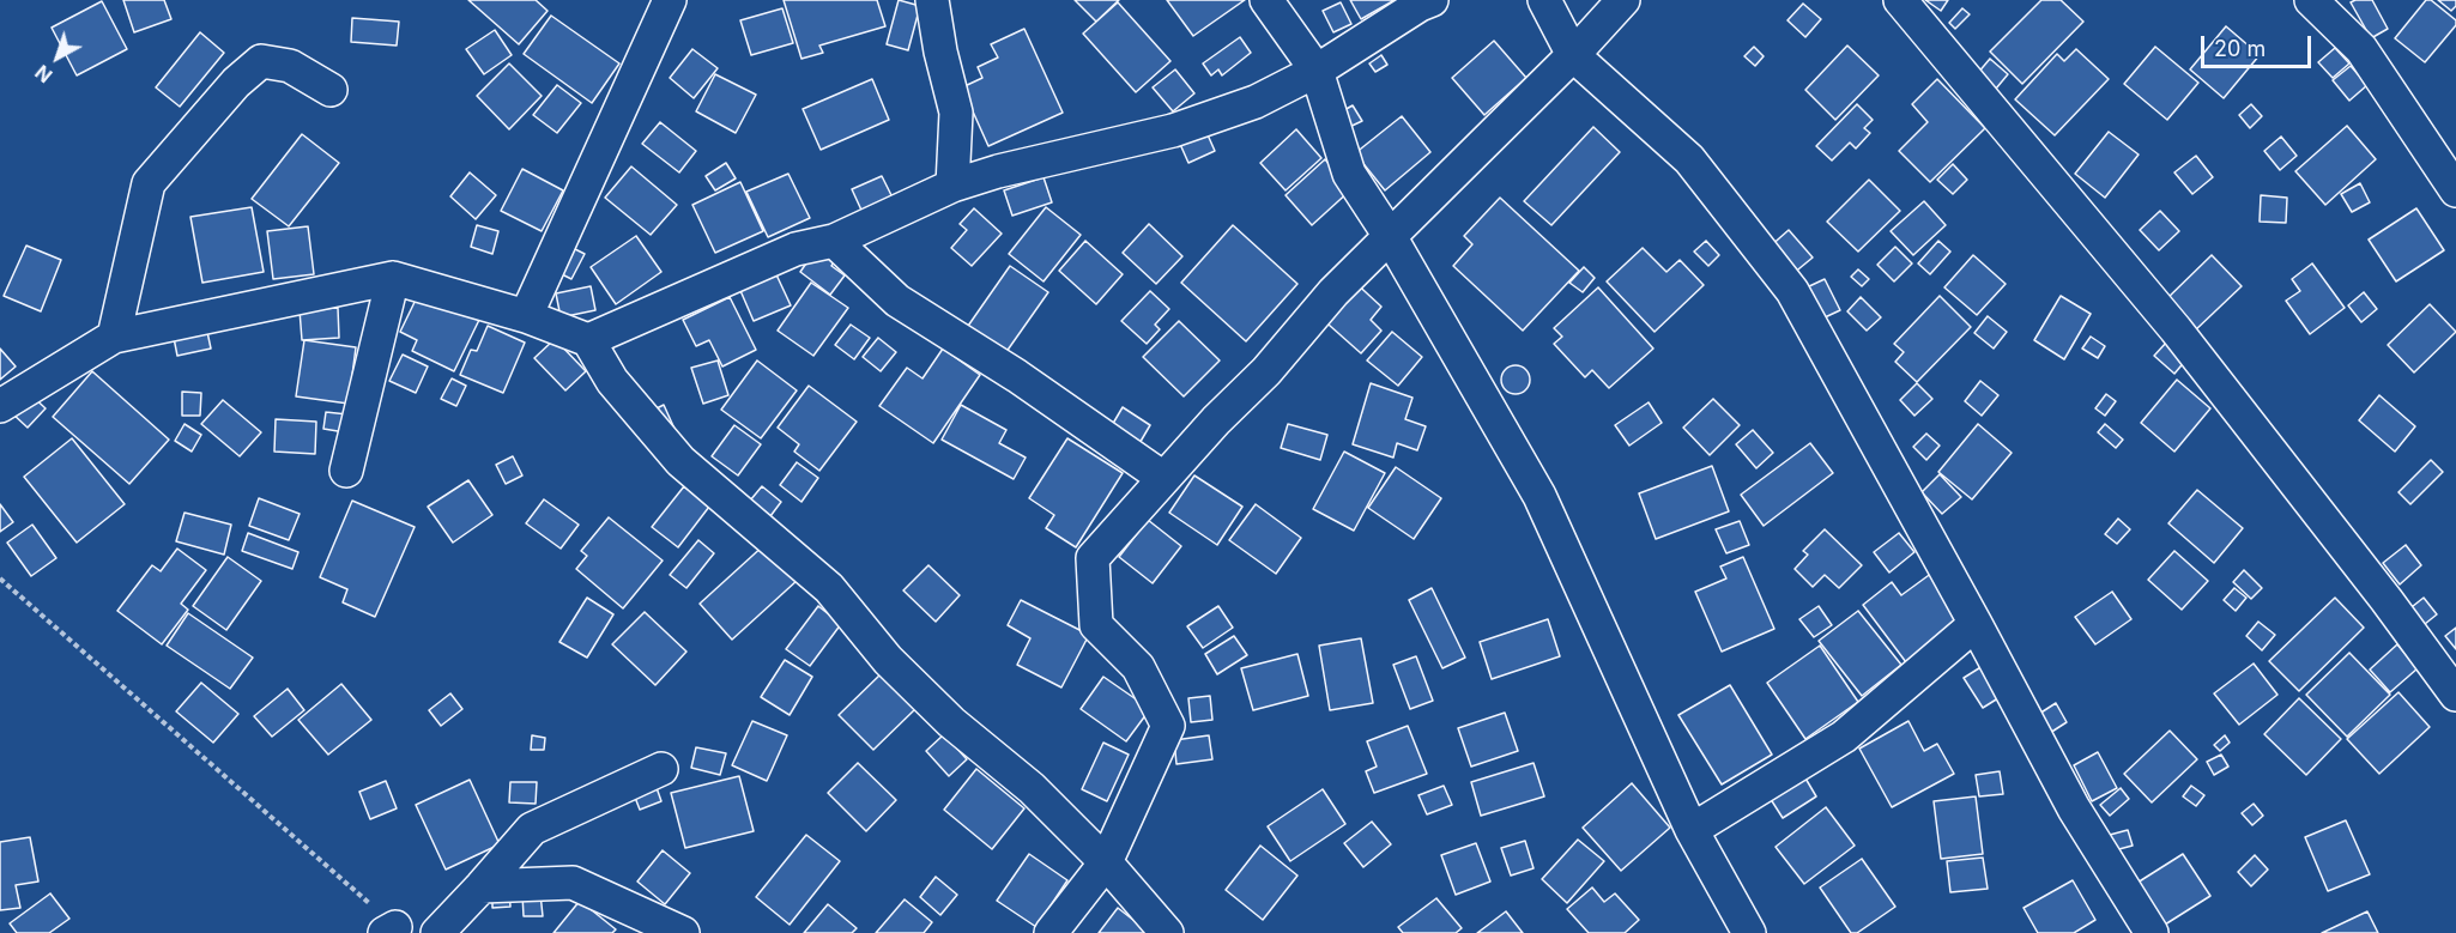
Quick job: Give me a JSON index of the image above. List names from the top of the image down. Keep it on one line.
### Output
{"scale_bar":"20 m","north":"bottom left"}
